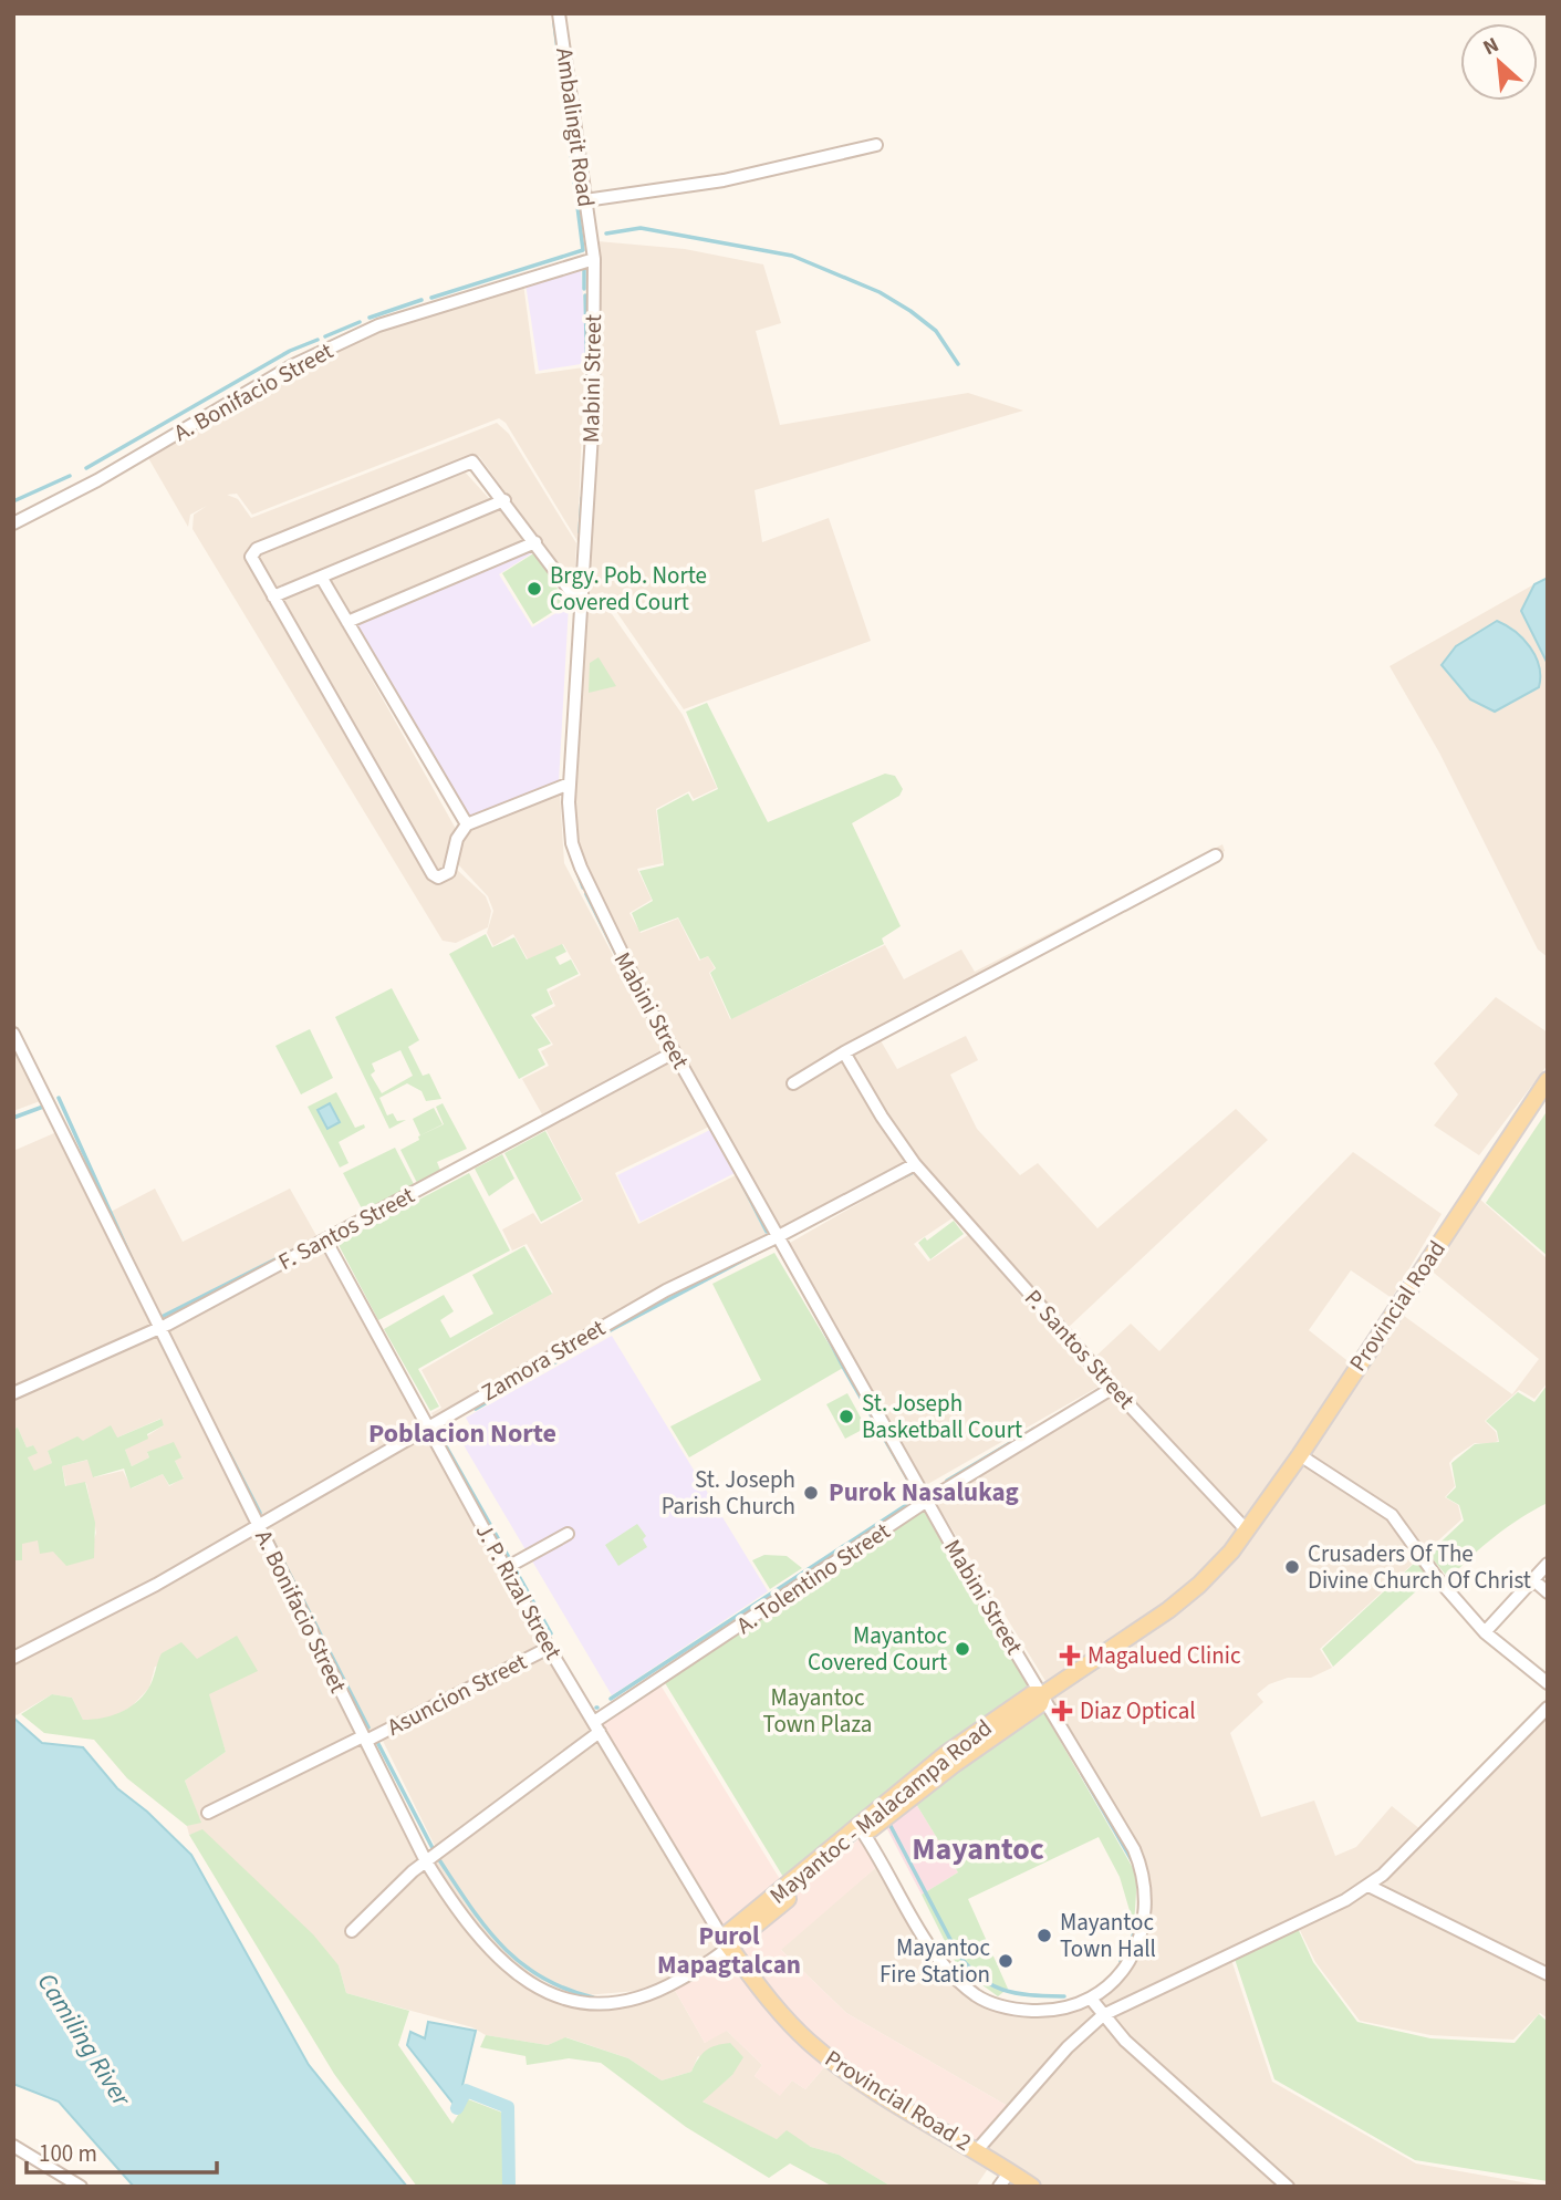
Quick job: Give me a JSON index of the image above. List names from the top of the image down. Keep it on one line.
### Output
{"streets":{"main road":["Provincial Road","Mayantoc - Malacampa Road","Provincial Road 2"],"street":["Ambalingit Road","Mabini Street","A. Bonifacio Street","F. Santos Street","P. Santos Street","Zamora Street","A. Tolentino Street","J. P. Rizal Street","Asuncion Street"]},"crossings":[["Ambalingit Road","Mabini Street"],["Mabini Street","A. Bonifacio Street"],["Mabini Street","F. Santos Street"],["Mabini Street","Zamora Street"],["Mabini Street","A. Tolentino Street"],["Mabini Street","Mayantoc - Malacampa Road"],["A. Bonifacio Street","F. Santos Street"],["A. Bonifacio Street","Zamora Street"],["A. Bonifacio Street","A. Tolentino Street"],["A. Bonifacio Street","J. P. Rizal Street"],["A. Bonifacio Street","Asuncion Street"],["A. Bonifacio Street","Mayantoc - Malacampa Road"],["A. Bonifacio Street","Provincial Road 2"],["F. Santos Street","J. P. Rizal Street"],["Provincial Road","P. Santos Street"],["Provincial Road","Mayantoc - Malacampa Road"],["P. Santos Street","Zamora Street"],["P. Santos Street","A. Tolentino Street"],["P. Santos Street","Mayantoc - Malacampa Road"],["Zamora Street","J. P. Rizal Street"],["A. Tolentino Street","J. P. Rizal Street"],["J. P. Rizal Street","Asuncion Street"],["J. P. Rizal Street","Mayantoc - Malacampa Road"],["J. P. Rizal Street","Provincial Road 2"],["Mayantoc - Malacampa Road","Provincial Road 2"]],"districts":["Poblacion Norte","Purok Nasalukag","Mayantoc","Purol Mapagtalcan"],"water":["Camiling River"],"parks":["Mayantoc Town Plaza"],"places":{"other":["Brgy. Pob. Norte Covered Court","St. Joseph Basketball Court","St. Joseph Parish Church","Crusaders Of The Divine Church Of Christ","Mayantoc Covered Court","Mayantoc Town Hall","Mayantoc Fire Station"],"health":["Magalued Clinic","Diaz Optical"]},"scale_bar":"100 m","north":"top left"}
